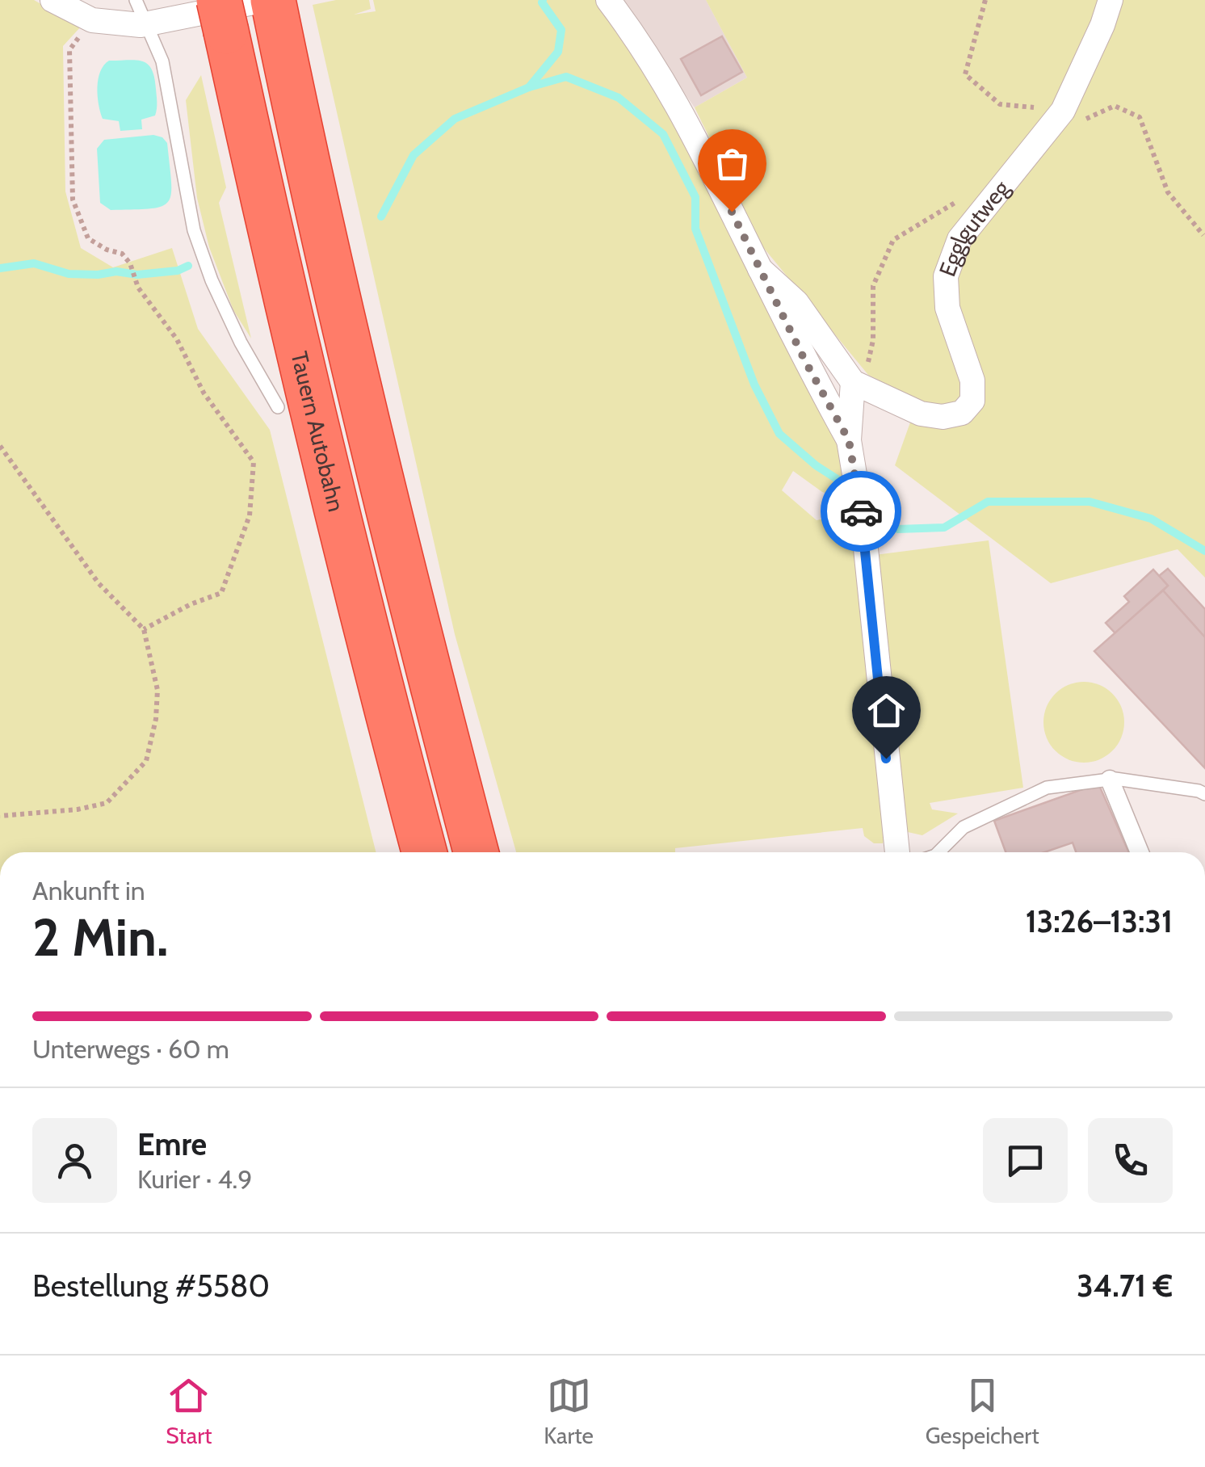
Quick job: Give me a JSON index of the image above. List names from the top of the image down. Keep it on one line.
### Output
{"streets":{"highway":["Tauern Autobahn"],"street":["Egglgutweg"]},"page":{"heading":["2 Min.","Ankunft in","13:26–13:31"],"panel":["Emre","Kurier · 4.9","Bestellung #5580","34.71 €"],"bar":"Unterwegs · 60 m","tabs":["Start","Karte","Gespeichert"]}}
